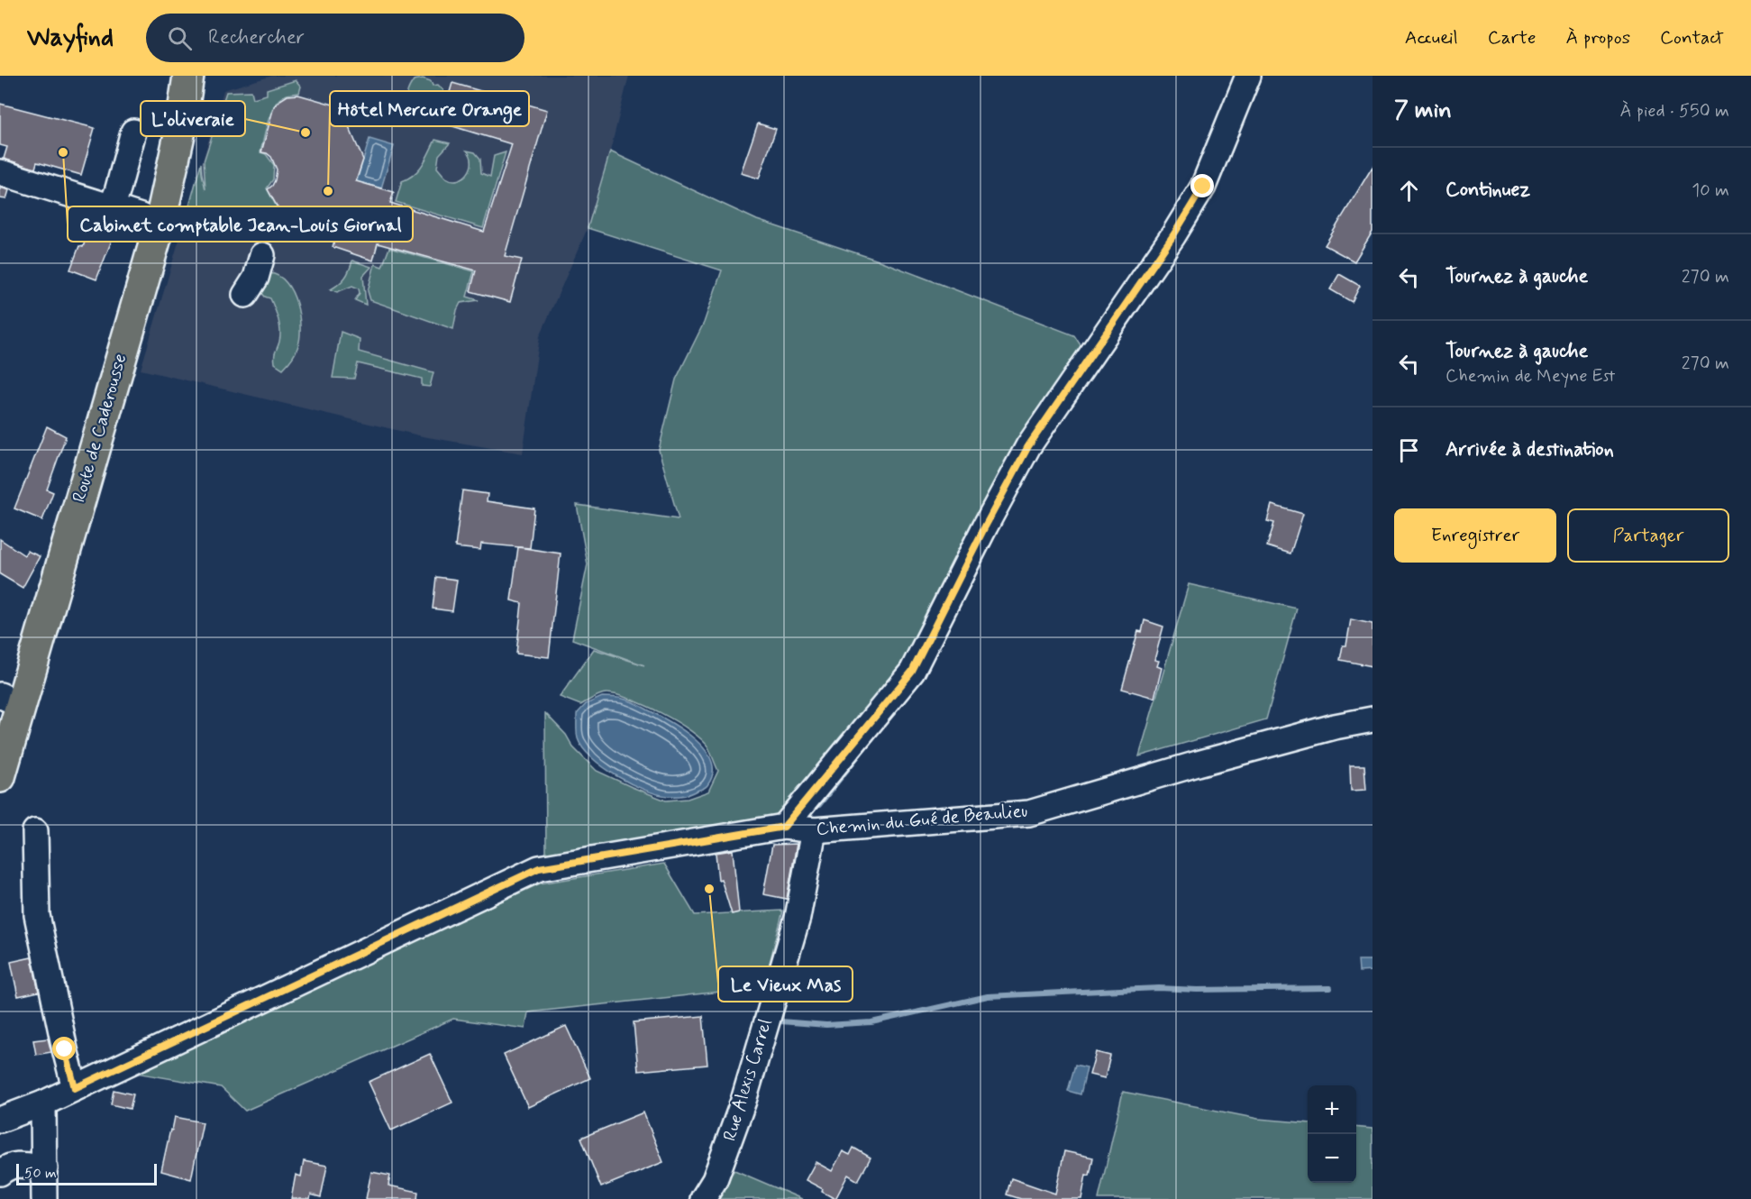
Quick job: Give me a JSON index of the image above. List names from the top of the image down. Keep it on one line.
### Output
{"streets":{"main road":["Route de Caderousse"],"street":["Chemin du Gué de Beaulieu","Rue Alexis Carrel"]},"crossings":[["Chemin du Gué de Beaulieu","Rue Alexis Carrel"]],"places":["L'oliveraie","Cabinet comptable Jean-Louis Giornal","Hôtel Mercure Orange","Le Vieux Mas"],"scale_bar":"50 m","page":{"header":"Wayfind","search":"Rechercher","nav":["Accueil","Carte","À propos","Contact"],"heading":["7 min","À pied · 550 m"],"list":[["Continuez","10 m"],["Tournez à gauche","270 m"],["Tournez à gauche","Chemin de Meyne Est","270 m"],"Arrivée à destination"],"buttons":["Enregistrer","Partager"],"map_buttons":["+","−"],"scale":"50 m"}}
